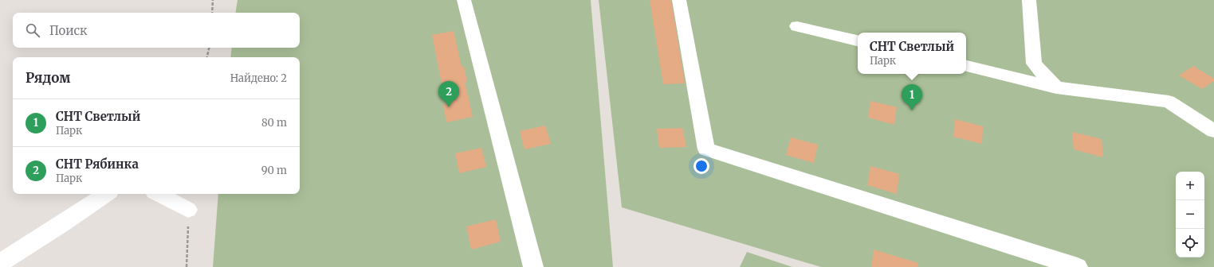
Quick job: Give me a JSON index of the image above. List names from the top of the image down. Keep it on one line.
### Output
{"page":{"search":"Поиск","popup":["СНТ Светлый","Парк"],"heading":["Рядом","Найдено: 2"],"pins":["2","1"],"list":[{"mark":"1","name":"СНТ Светлый","note":"Парк","value":"80 m"},{"mark":"2","name":"СНТ Рябинка","note":"Парк","value":"90 m"}],"map_buttons":["+","−"]}}
